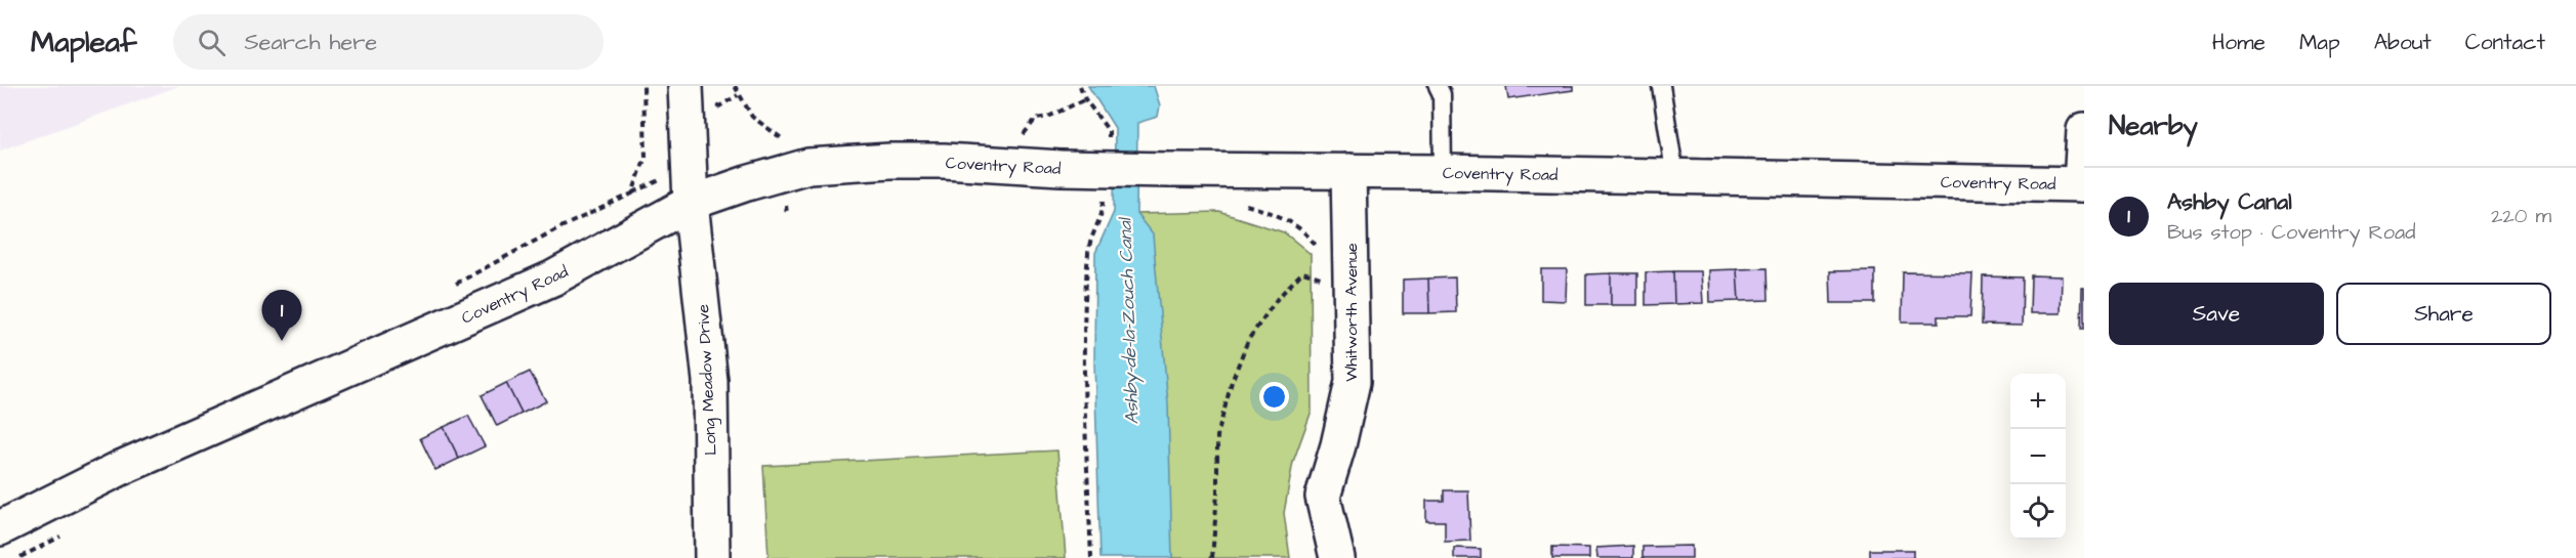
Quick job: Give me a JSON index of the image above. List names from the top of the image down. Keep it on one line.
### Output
{"streets":{"main road":["Coventry Road","Whitworth Avenue","Long Meadow Drive"]},"crossings":[["Coventry Road","Whitworth Avenue"],["Coventry Road","Long Meadow Drive"]],"water":["Ashby-de-la-Zouch Canal"],"page":{"header":"Mapleaf","search":"Search here","nav":["Home","Map","About","Contact"],"heading":"Nearby","list":[{"mark":"1","name":"Ashby Canal","note":"Bus stop · Coventry Road","value":"220 m"}],"buttons":["Save","Share"],"pins":"1","map_buttons":["+","−"]}}
